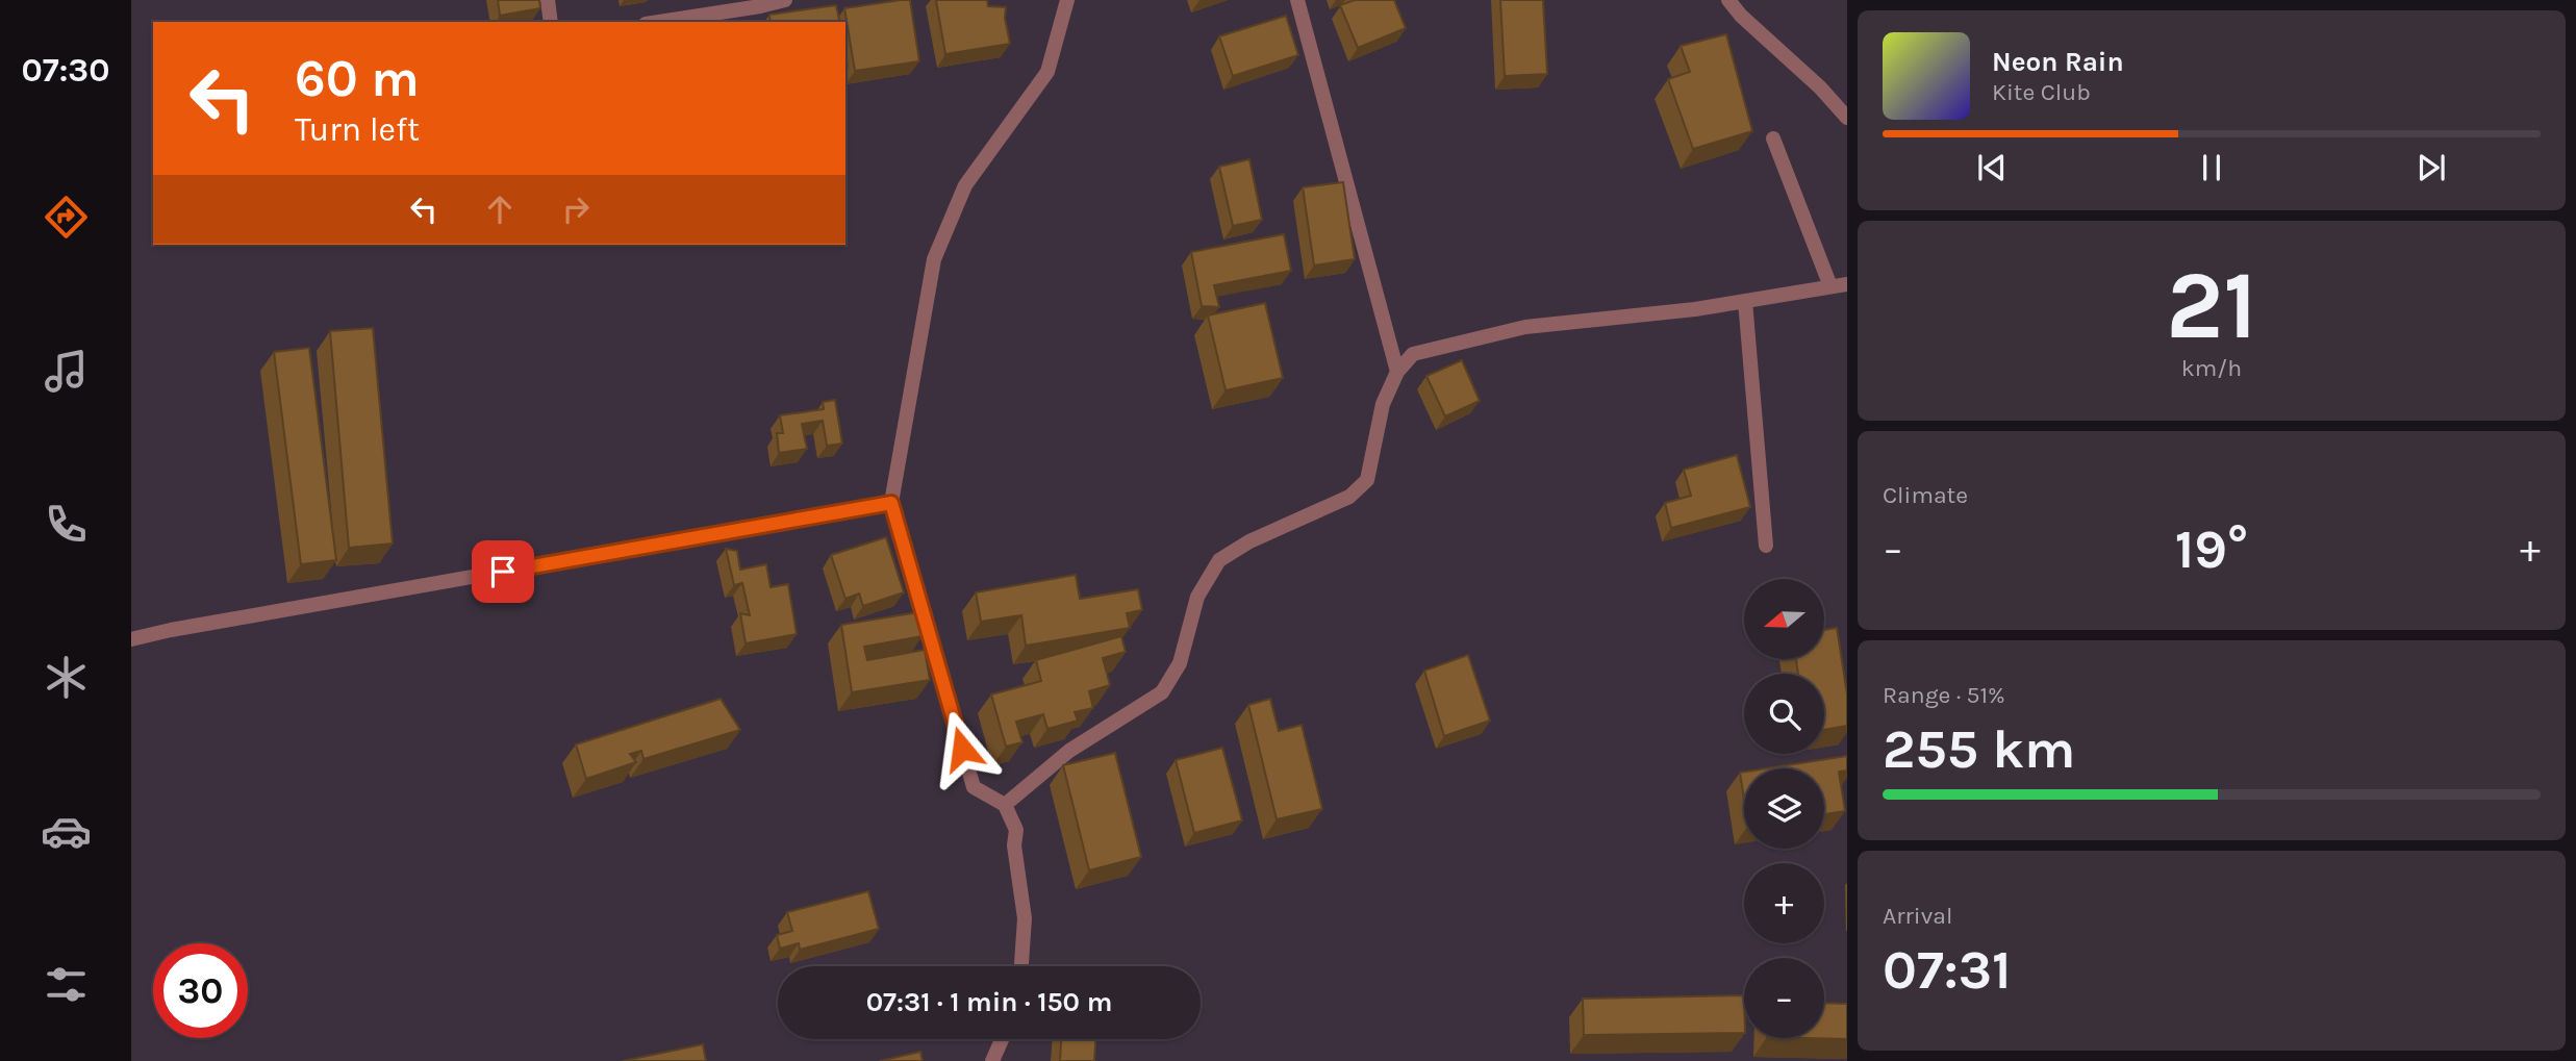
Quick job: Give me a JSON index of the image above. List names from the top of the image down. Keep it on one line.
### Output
{"north":"left","page":{"tabs":"07:30","turn":["60 m","Turn left"],"song":["Neon Rain","Kite Club"],"tile":[["21","km/h"],"Climate",["Range · 51%","255 km"],["Arrival","07:31"]],"heat":["−","19°","+"],"map_buttons":["+","−"],"limit":"30","trip":"07:31 · 1 min · 150 m"}}
